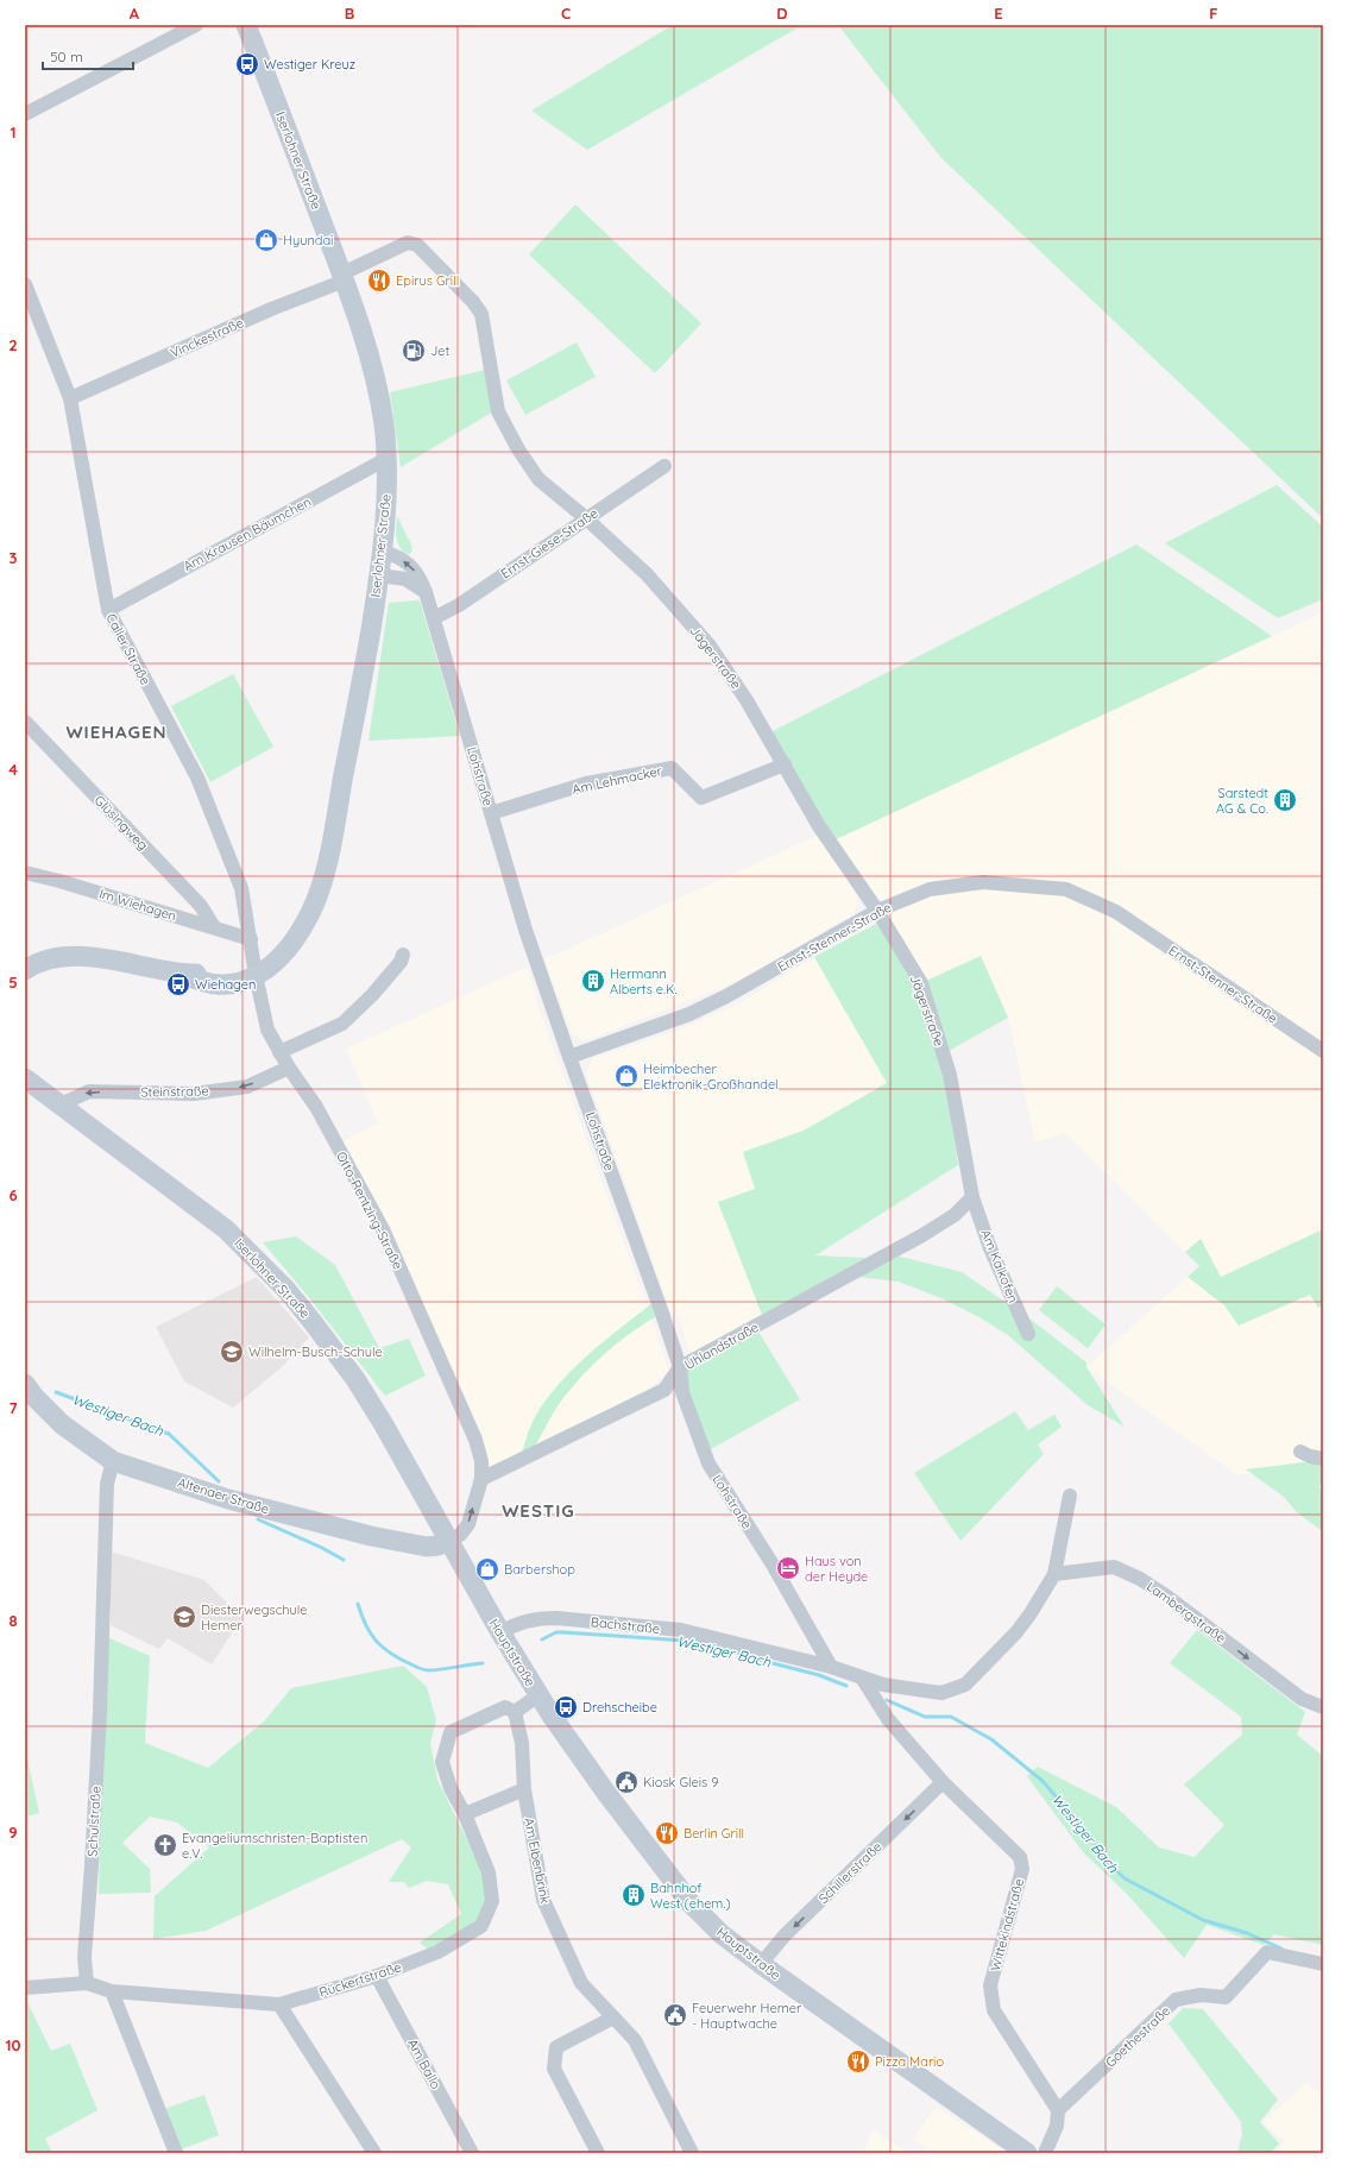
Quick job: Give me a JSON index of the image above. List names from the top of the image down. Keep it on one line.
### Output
{"streets":{"main road":["Iserlohner Straße","Altenaer Straße","Hauptstraße"],"street":["Vinckestraße","Am Krausen Bäumchen","Ernst-Giese-Straße","Caller Straße","Jägerstraße","Lohstraße","Am Lehmacker","Glüsingweg","Im Wiehagen","Ernst-Stenner-Straße","Steinstraße","Otto-Rentzing-Straße","Am Kalkofen","Uhlandstraße","Lambergstraße","Bachstraße","Schulstraße","Am Eibenbrink","Schillerstraße","Wittekindstraße","Rückertstraße","Goethestraße","Am Ballo"]},"crossings":[["Iserlohner Straße","Vinckestraße"],["Iserlohner Straße","Am Krausen Bäumchen"],["Iserlohner Straße","Caller Straße"],["Iserlohner Straße","Jägerstraße"],["Iserlohner Straße","Lohstraße"],["Iserlohner Straße","Steinstraße"],["Iserlohner Straße","Otto-Rentzing-Straße"],["Iserlohner Straße","Altenaer Straße"],["Iserlohner Straße","Hauptstraße"],["Vinckestraße","Caller Straße"],["Vinckestraße","Jägerstraße"],["Am Krausen Bäumchen","Caller Straße"],["Ernst-Giese-Straße","Jägerstraße"],["Ernst-Giese-Straße","Lohstraße"],["Caller Straße","Im Wiehagen"],["Caller Straße","Otto-Rentzing-Straße"],["Jägerstraße","Am Lehmacker"],["Jägerstraße","Ernst-Stenner-Straße"],["Jägerstraße","Am Kalkofen"],["Jägerstraße","Uhlandstraße"],["Lohstraße","Am Lehmacker"],["Lohstraße","Ernst-Stenner-Straße"],["Lohstraße","Uhlandstraße"],["Lohstraße","Bachstraße"],["Glüsingweg","Im Wiehagen"],["Steinstraße","Otto-Rentzing-Straße"],["Otto-Rentzing-Straße","Uhlandstraße"],["Am Kalkofen","Uhlandstraße"],["Altenaer Straße","Hauptstraße"],["Altenaer Straße","Schulstraße"],["Bachstraße","Hauptstraße"],["Bachstraße","Wittekindstraße"],["Hauptstraße","Schillerstraße"],["Am Eibenbrink","Rückertstraße"],["Schillerstraße","Wittekindstraße"],["Wittekindstraße","Goethestraße"],["Rückertstraße","Am Ballo"]],"one_way":["Steinstraße","Lambergstraße","Schillerstraße"],"districts":["WIEHAGEN","WESTIG"],"water":["Westiger Bach"],"places":{"bus stop":["Westiger Kreuz","Wiehagen","Drehscheibe"],"shop":["Hyundai","Heimbecher Elektronik-Großhandel","Barbershop"],"restaurant":["Epirus Grill","Berlin Grill","Pizza Mario"],"fuel station":["Jet"],"building":["Sarstedt AG & Co.","Hermann Alberts e.K.","Bahnhof West (ehem.)"],"school or university":["Wilhelm-Busch-Schule","Diesterwegschule Hemer"],"hotel":["Haus von der Heyde"],"public building":["Kiosk Gleis 9","Feuerwehr Hemer - Hauptwache"],"church":["Evangeliumschristen-Baptisten e.V."]},"scale_bar":"50 m","grid":{"columns":["A","B","C","D","E","F"],"rows":["1","2","3","4","5","6","7","8","9","10"]}}
